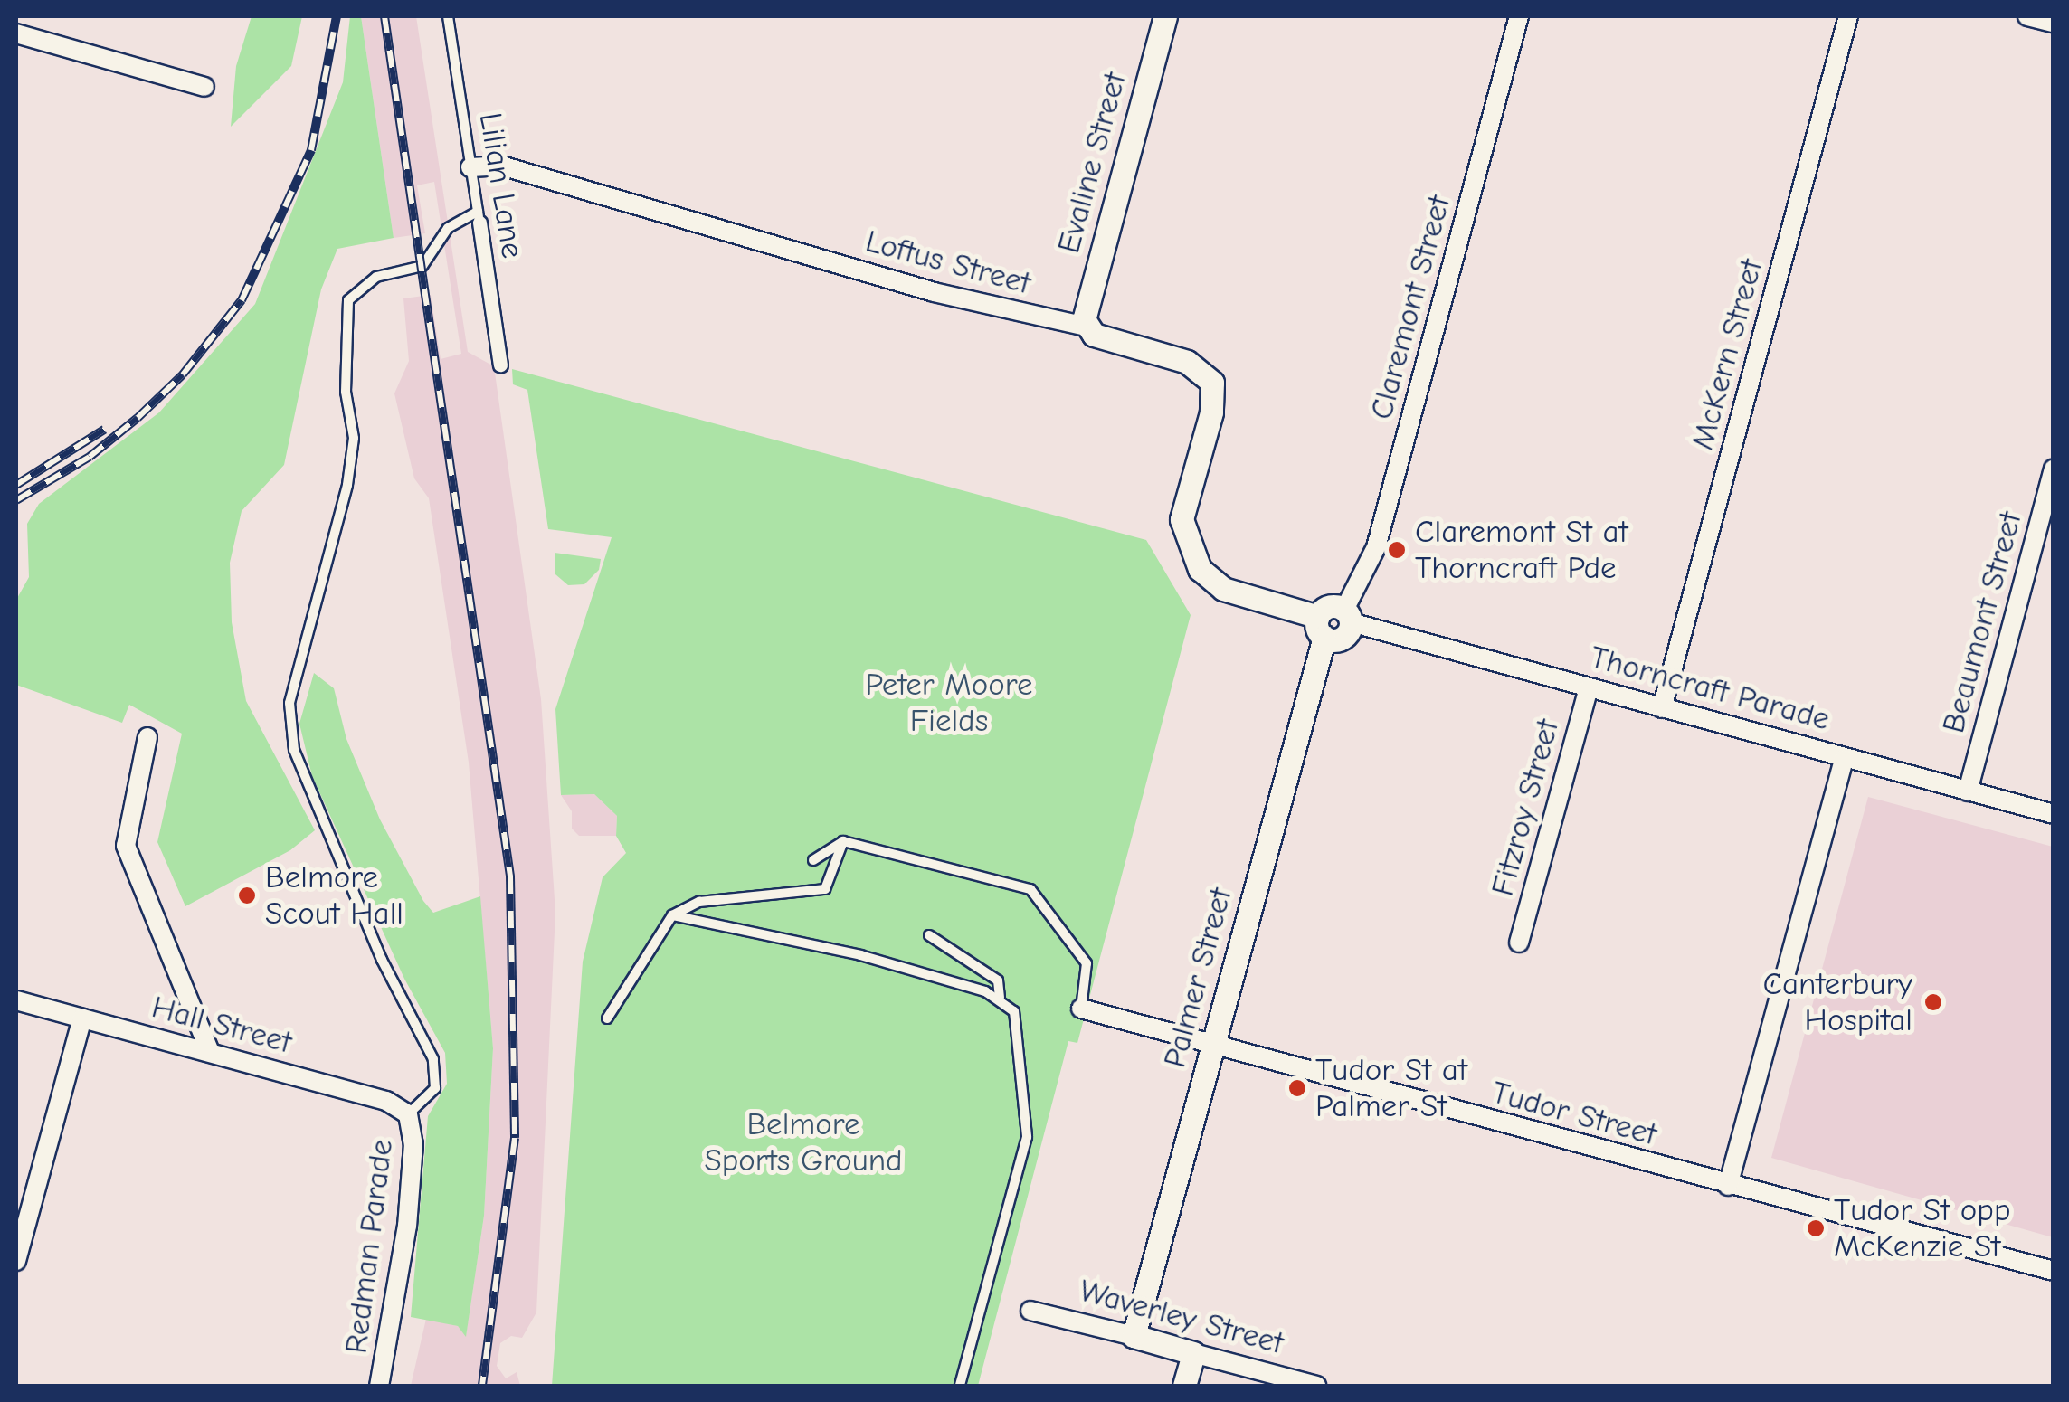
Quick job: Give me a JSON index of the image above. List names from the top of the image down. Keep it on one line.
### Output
{"streets":{"street":["Evaline Street","Lilian Lane","Loftus Street","Claremont Street","McKern Street","Beaumont Street","Thorncraft Parade","Fitzroy Street","Palmer Street","Hall Street","Tudor Street","Redman Parade","Waverley Street"]},"crossings":[["Evaline Street","Loftus Street"],["Lilian Lane","Loftus Street"],["Loftus Street","Palmer Street"],["Claremont Street","Thorncraft Parade"],["McKern Street","Thorncraft Parade"],["Beaumont Street","Thorncraft Parade"],["Thorncraft Parade","Fitzroy Street"],["Palmer Street","Tudor Street"],["Palmer Street","Waverley Street"],["Hall Street","Redman Parade"]],"parks":["Peter Moore Fields","Belmore Sports Ground"],"places":["Claremont St at Thorncraft Pde","Belmore Scout Hall","Canterbury Hospital","Tudor St at Palmer St","Tudor St opp McKenzie St"]}
